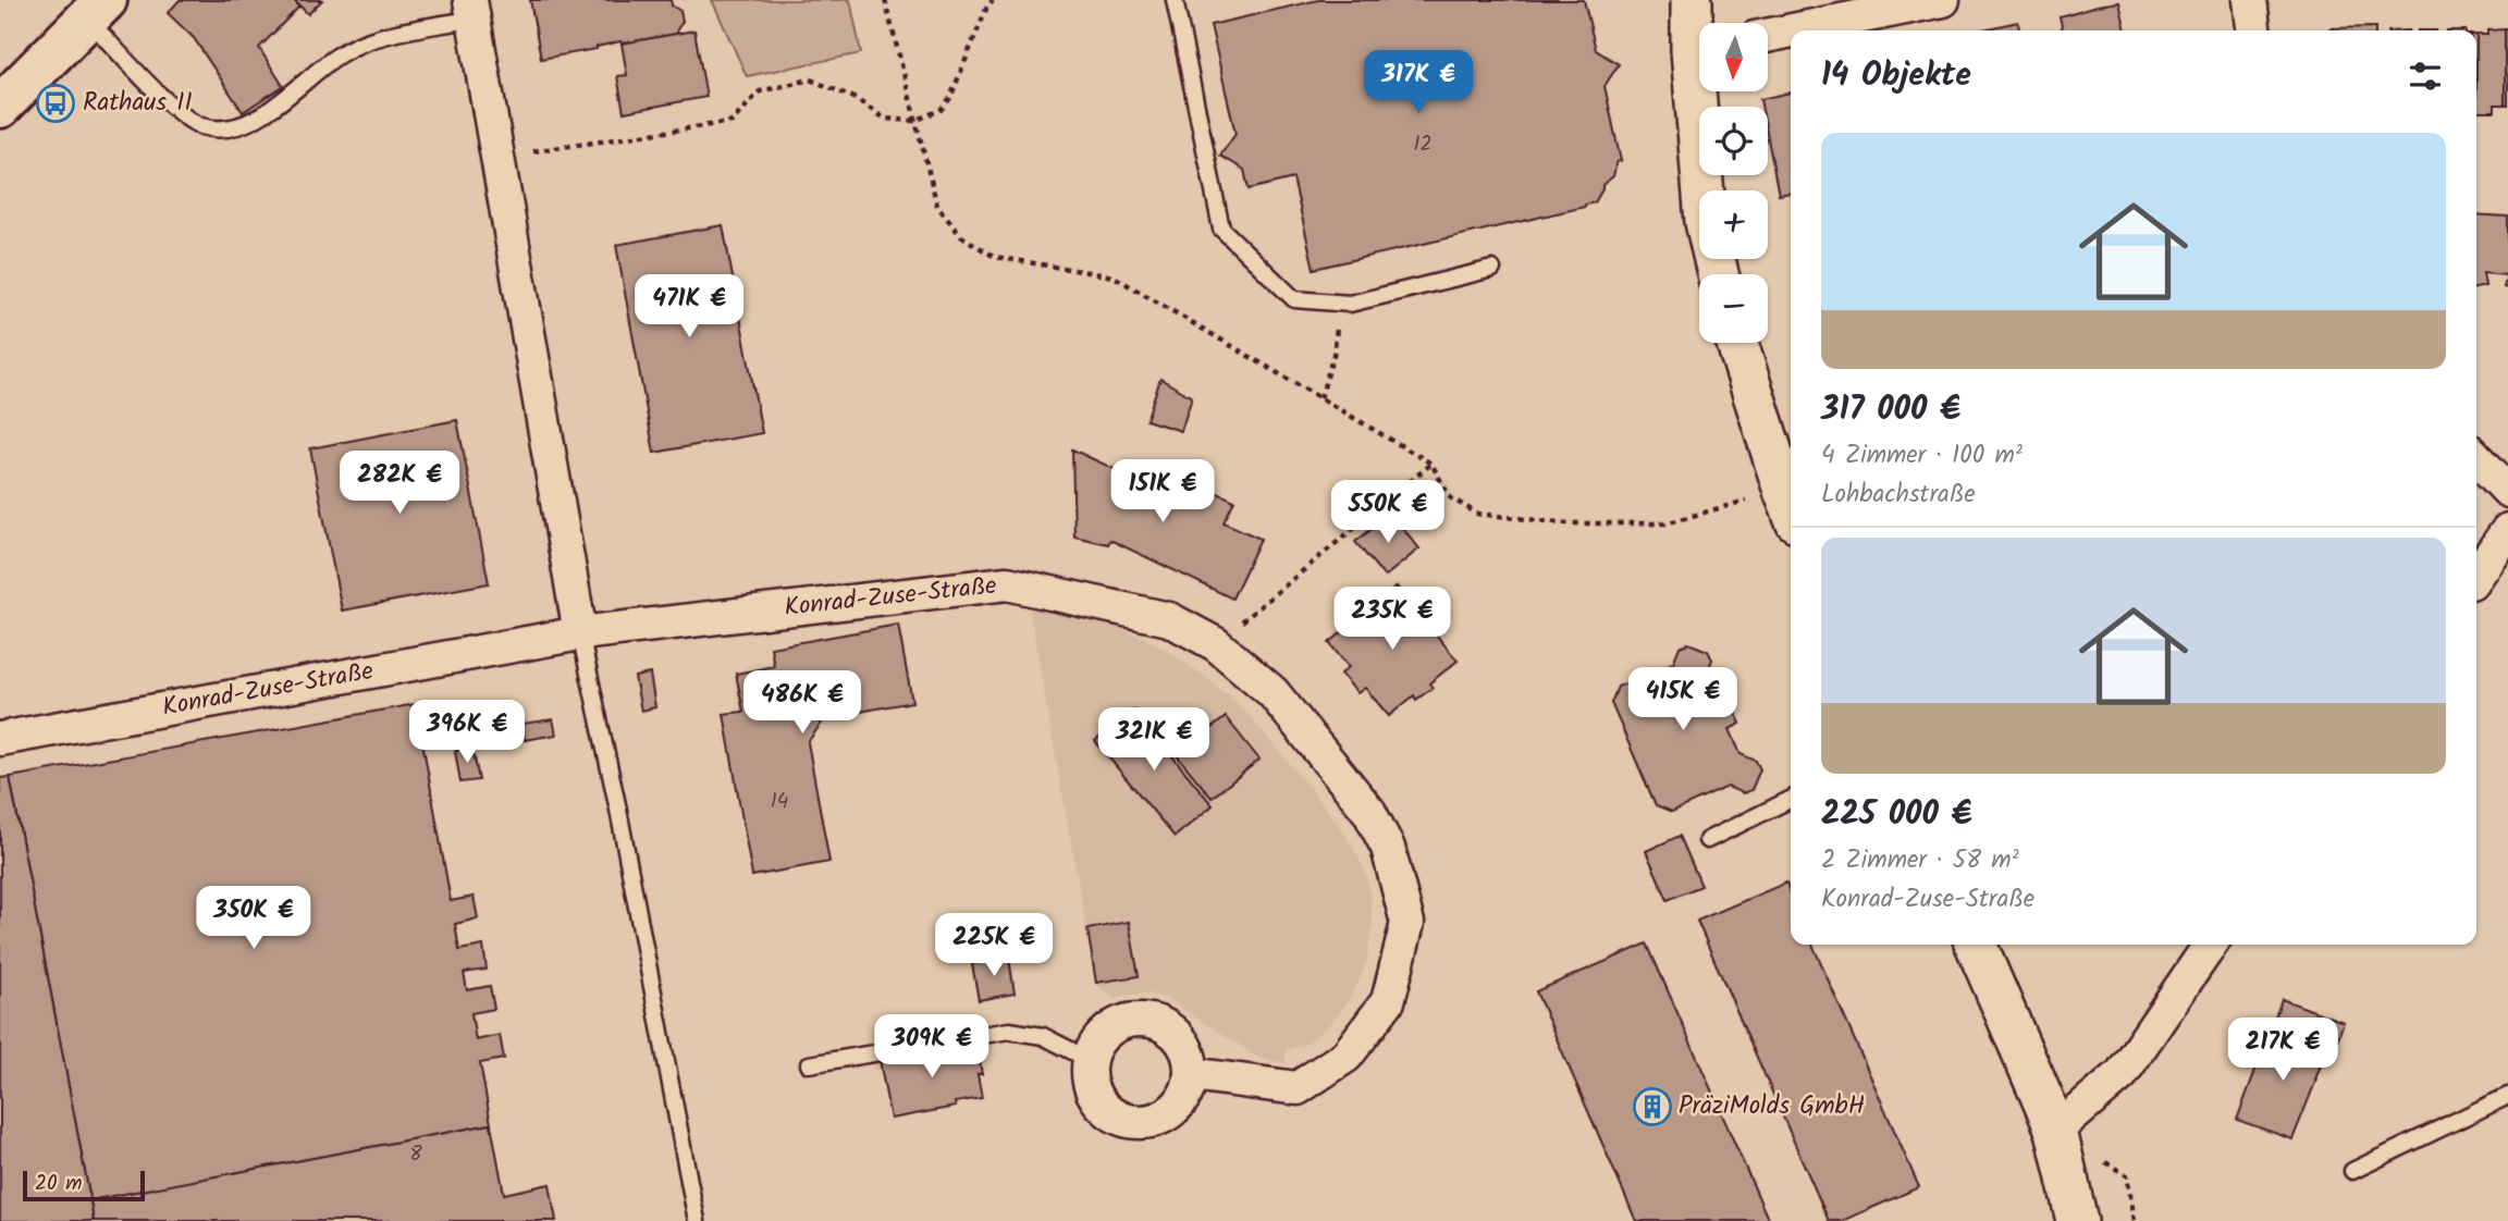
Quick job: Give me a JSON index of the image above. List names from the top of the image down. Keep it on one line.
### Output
{"streets":{"street":["Konrad-Zuse-Straße"]},"places":{"bus stop":["Rathaus II"],"building":["PräziMolds GmbH"]},"house_numbers":["12","14","8"],"scale_bar":"20 m","north":"bottom","page":{"map_buttons":["+","−"],"heading":"14 Objekte","price":["317K €","471K €","282K €","151K €","550K €","235K €","415K €","486K €","396K €","321K €","350K €","225K €","309K €","217K €"],"list":[{"name":"317 000 €","note":"4 Zimmer · 100 m² · Lohbachstraße"},{"name":"225 000 €","note":"2 Zimmer · 58 m² · Konrad-Zuse-Straße"}],"scale":"20 m"}}
